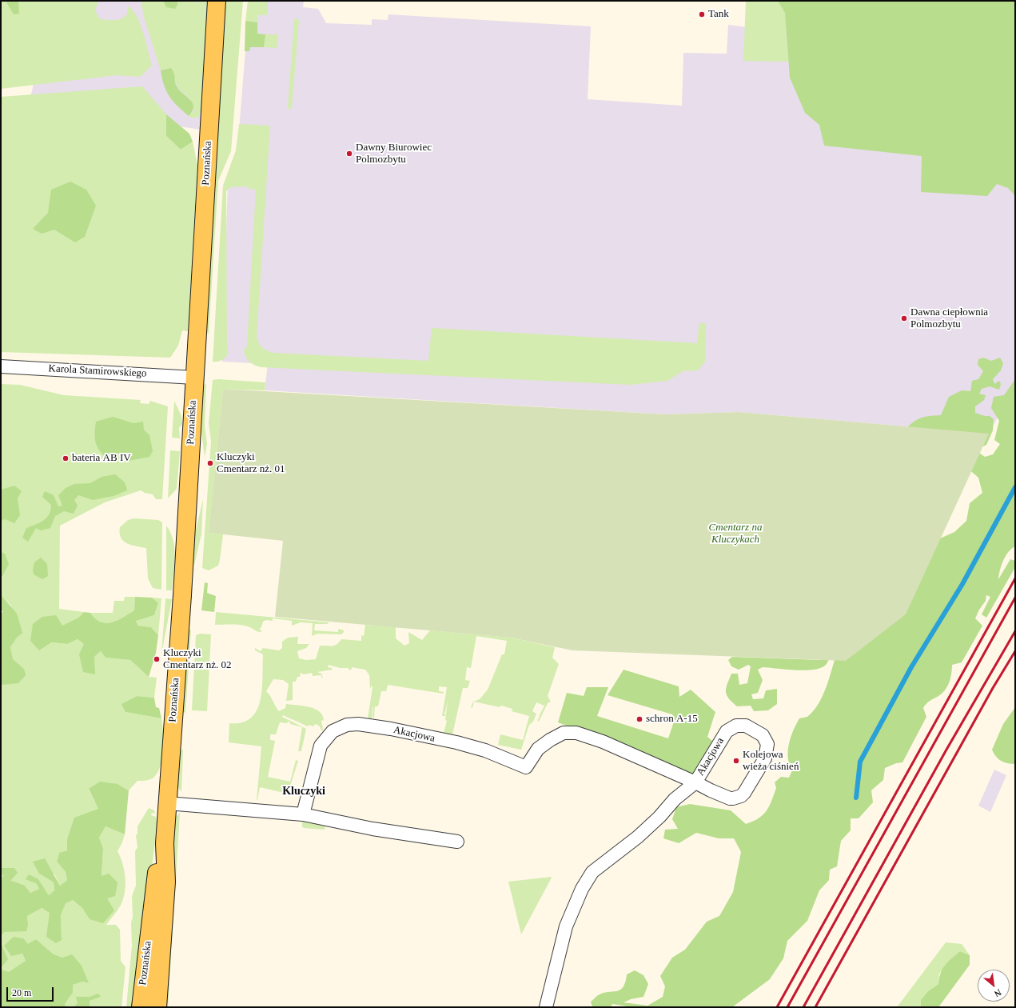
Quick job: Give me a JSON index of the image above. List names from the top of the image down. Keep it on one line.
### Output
{"streets":{"main road":["Poznańska"],"street":["Karola Stamirowskiego","Akacjowa"]},"crossings":[["Poznańska","Karola Stamirowskiego"]],"districts":["Kluczyki"],"parks":["Cmentarz na Kluczykach"],"places":["Tank","Dawny Biurowiec Polmozbytu","Dawna ciepłownia Polmozbytu","bateria AB IV","Kluczyki Cmentarz nż. 01","Kluczyki Cmentarz nż. 02","schron A-15","Kolejowa wieża ciśnień"],"scale_bar":"20 m","north":"bottom right"}
